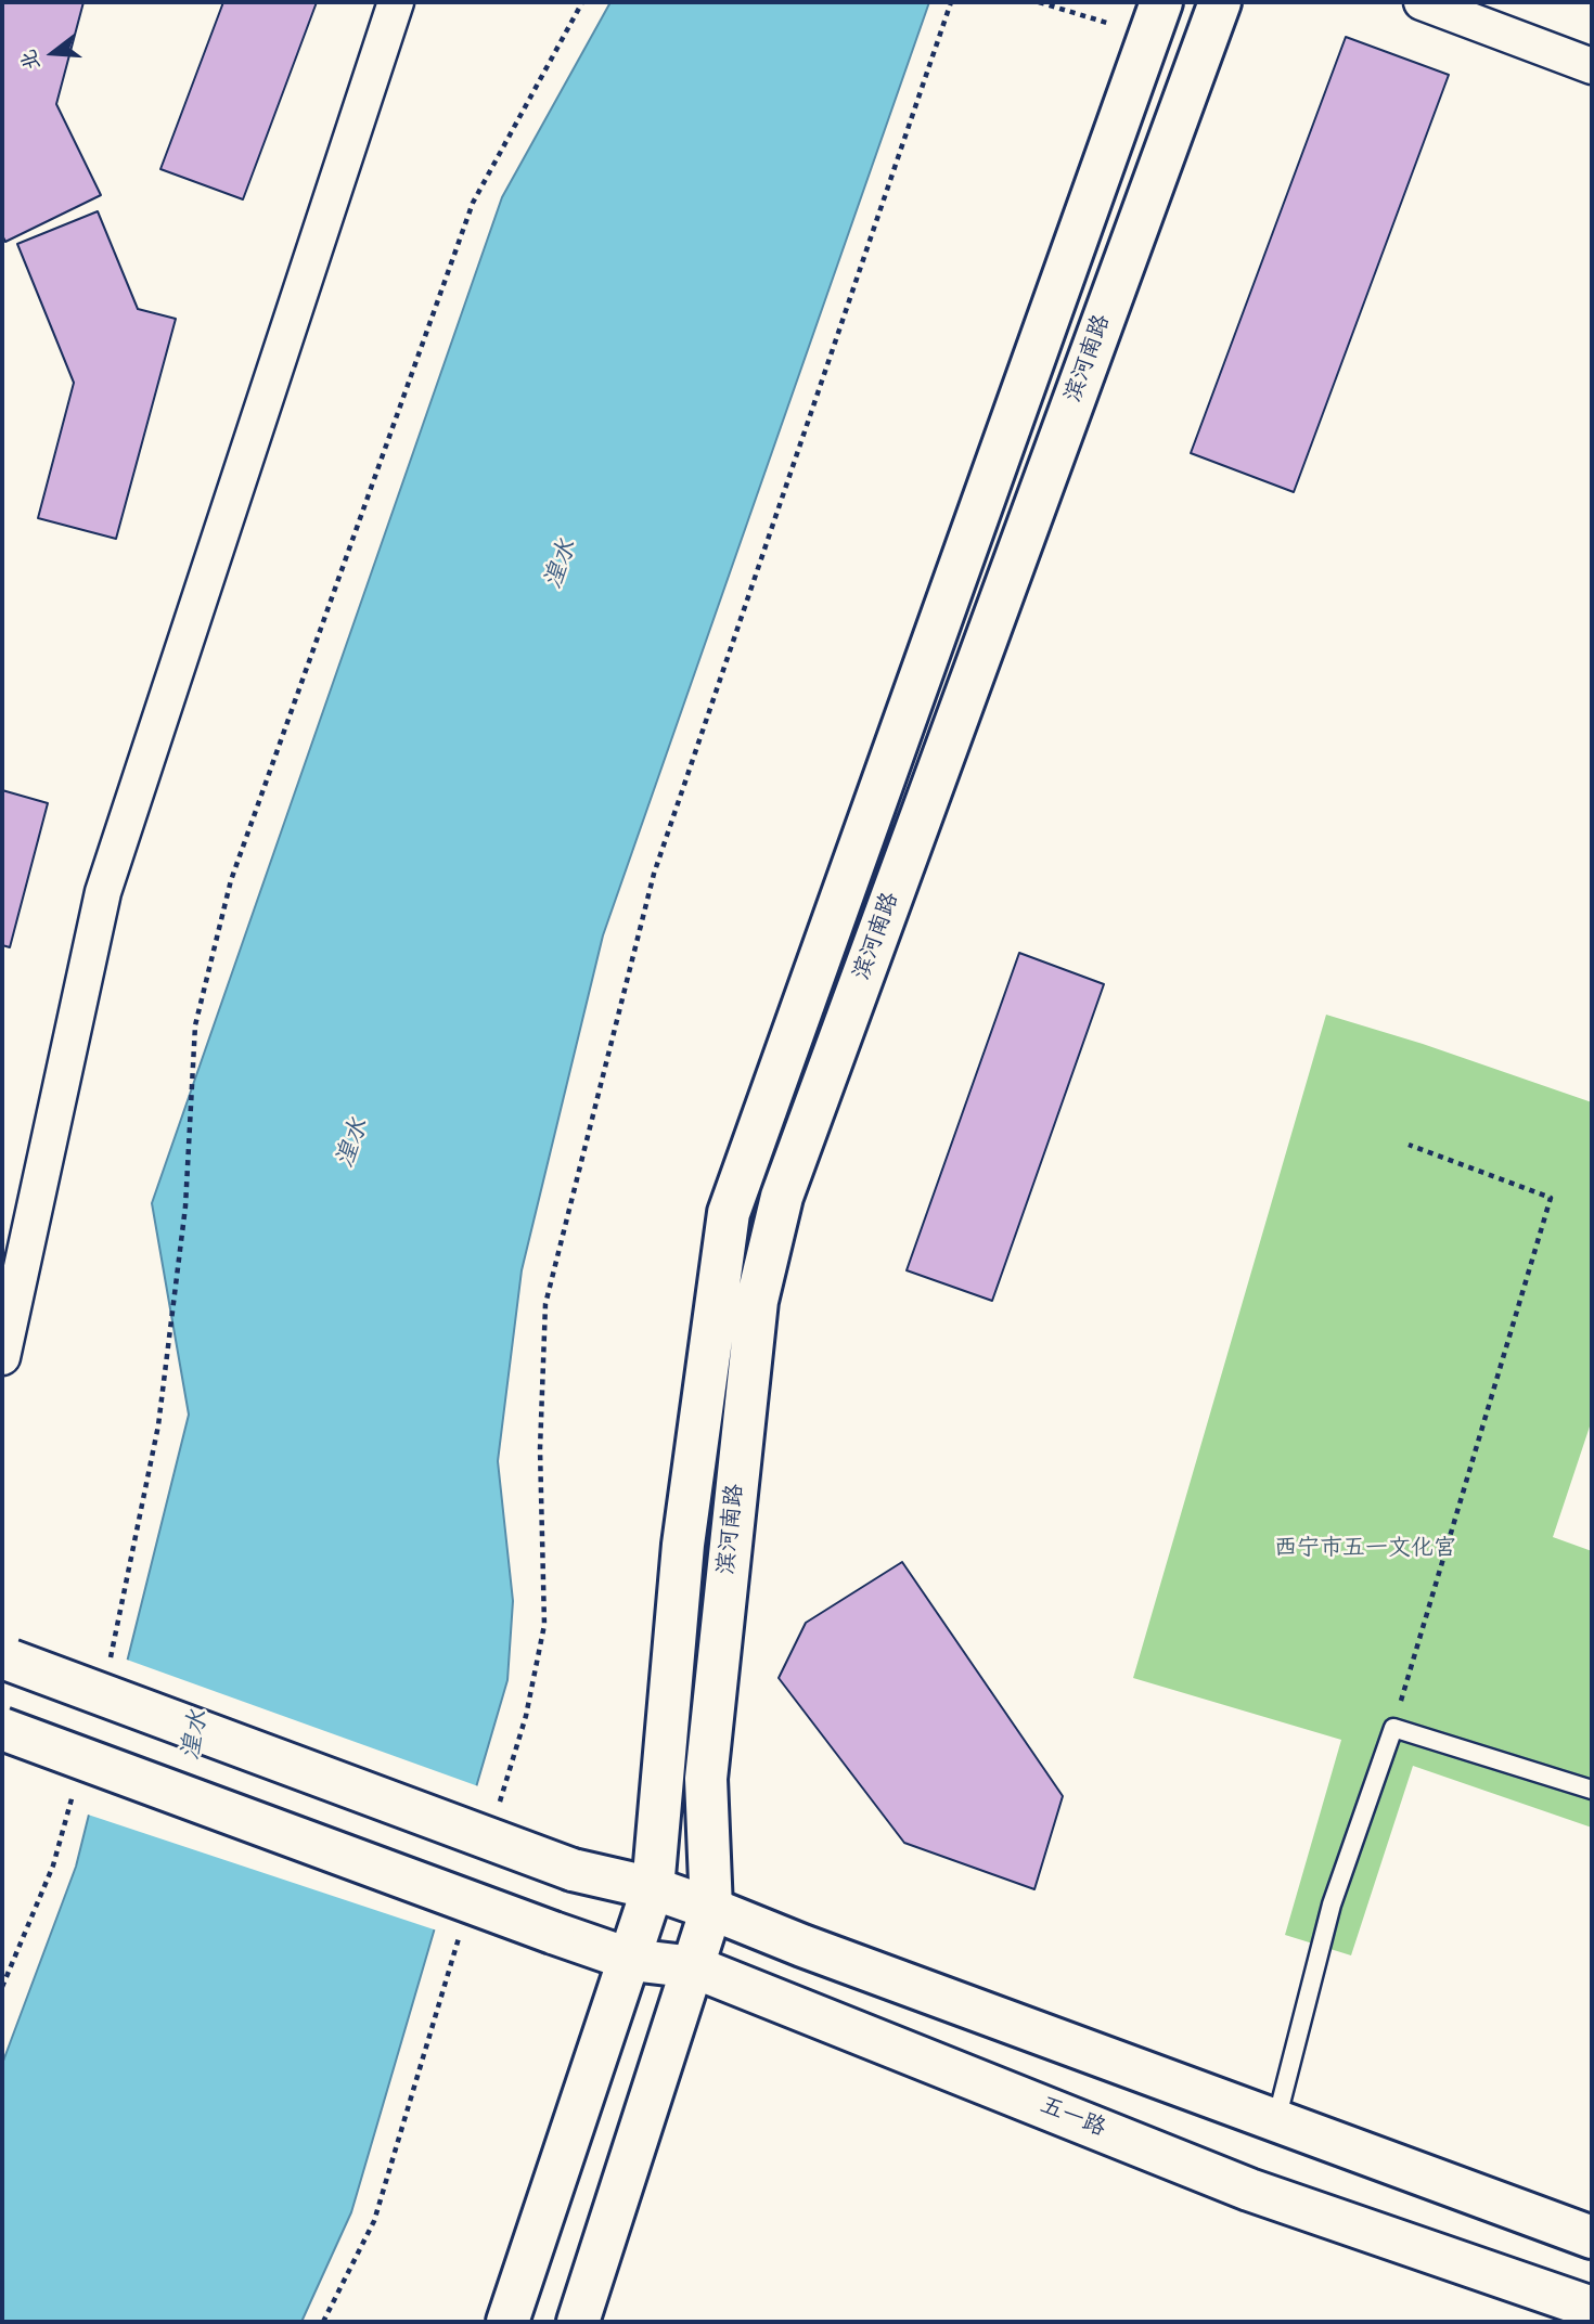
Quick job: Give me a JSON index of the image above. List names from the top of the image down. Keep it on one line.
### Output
{"streets":{"main road":["滨河南路","五一路"]},"crossings":[["滨河南路","五一路"]],"water":["湟水"],"parks":["西宁市五一文化宫"],"north":"left"}
